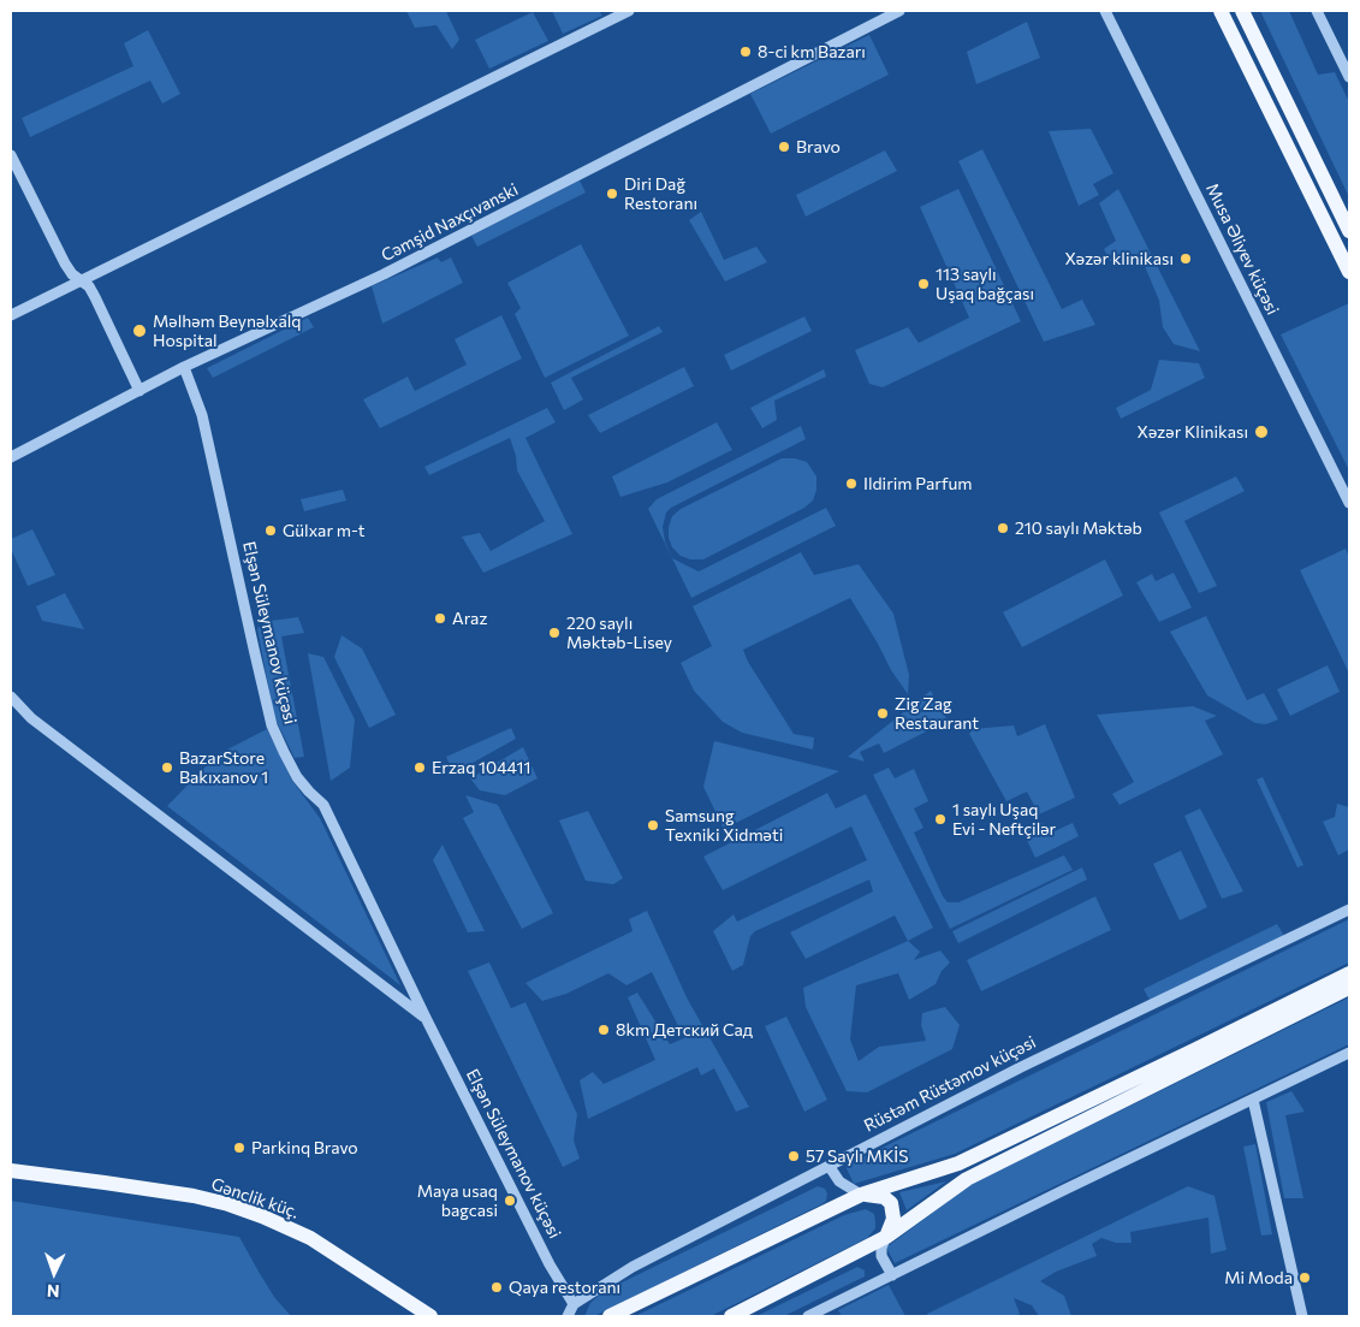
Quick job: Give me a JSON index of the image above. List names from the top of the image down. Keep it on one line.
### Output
{"streets":{"main road":["Gənclik küç."],"street":["Cəmşid Naxçıvanski","Musa Əliyev küçəsi","Elşən Süleymanov küçəsi","Rüstəm Rüstəmov küçəsi"]},"crossings":[["Cəmşid Naxçıvanski","Elşən Süleymanov küçəsi"],["Elşən Süleymanov küçəsi","Rüstəm Rüstəmov küçəsi"]],"places":["8-ci km Bazarı","Bravo","Diri Dağ Restoranı","Xəzər klinikası","113 saylı Uşaq bağçası","Məlhəm Beynəlxalq Hospital","Xəzər Klinikası","Ildirim Parfum","210 saylı Məktəb","Gülxar m-t","Araz","220 saylı Məktəb-Lisey","Zig Zag Restaurant","BazarStore Bakıxanov 1","Erzaq 104411","1 saylı Uşaq Evi - Neftçilər","Samsung Texniki Xidməti","8km Детский Сад","Parkinq Bravo","57 Saylı MKİS","Maya usaq bagcasi","Mi Moda","Qaya restoranı"],"north":"bottom"}
